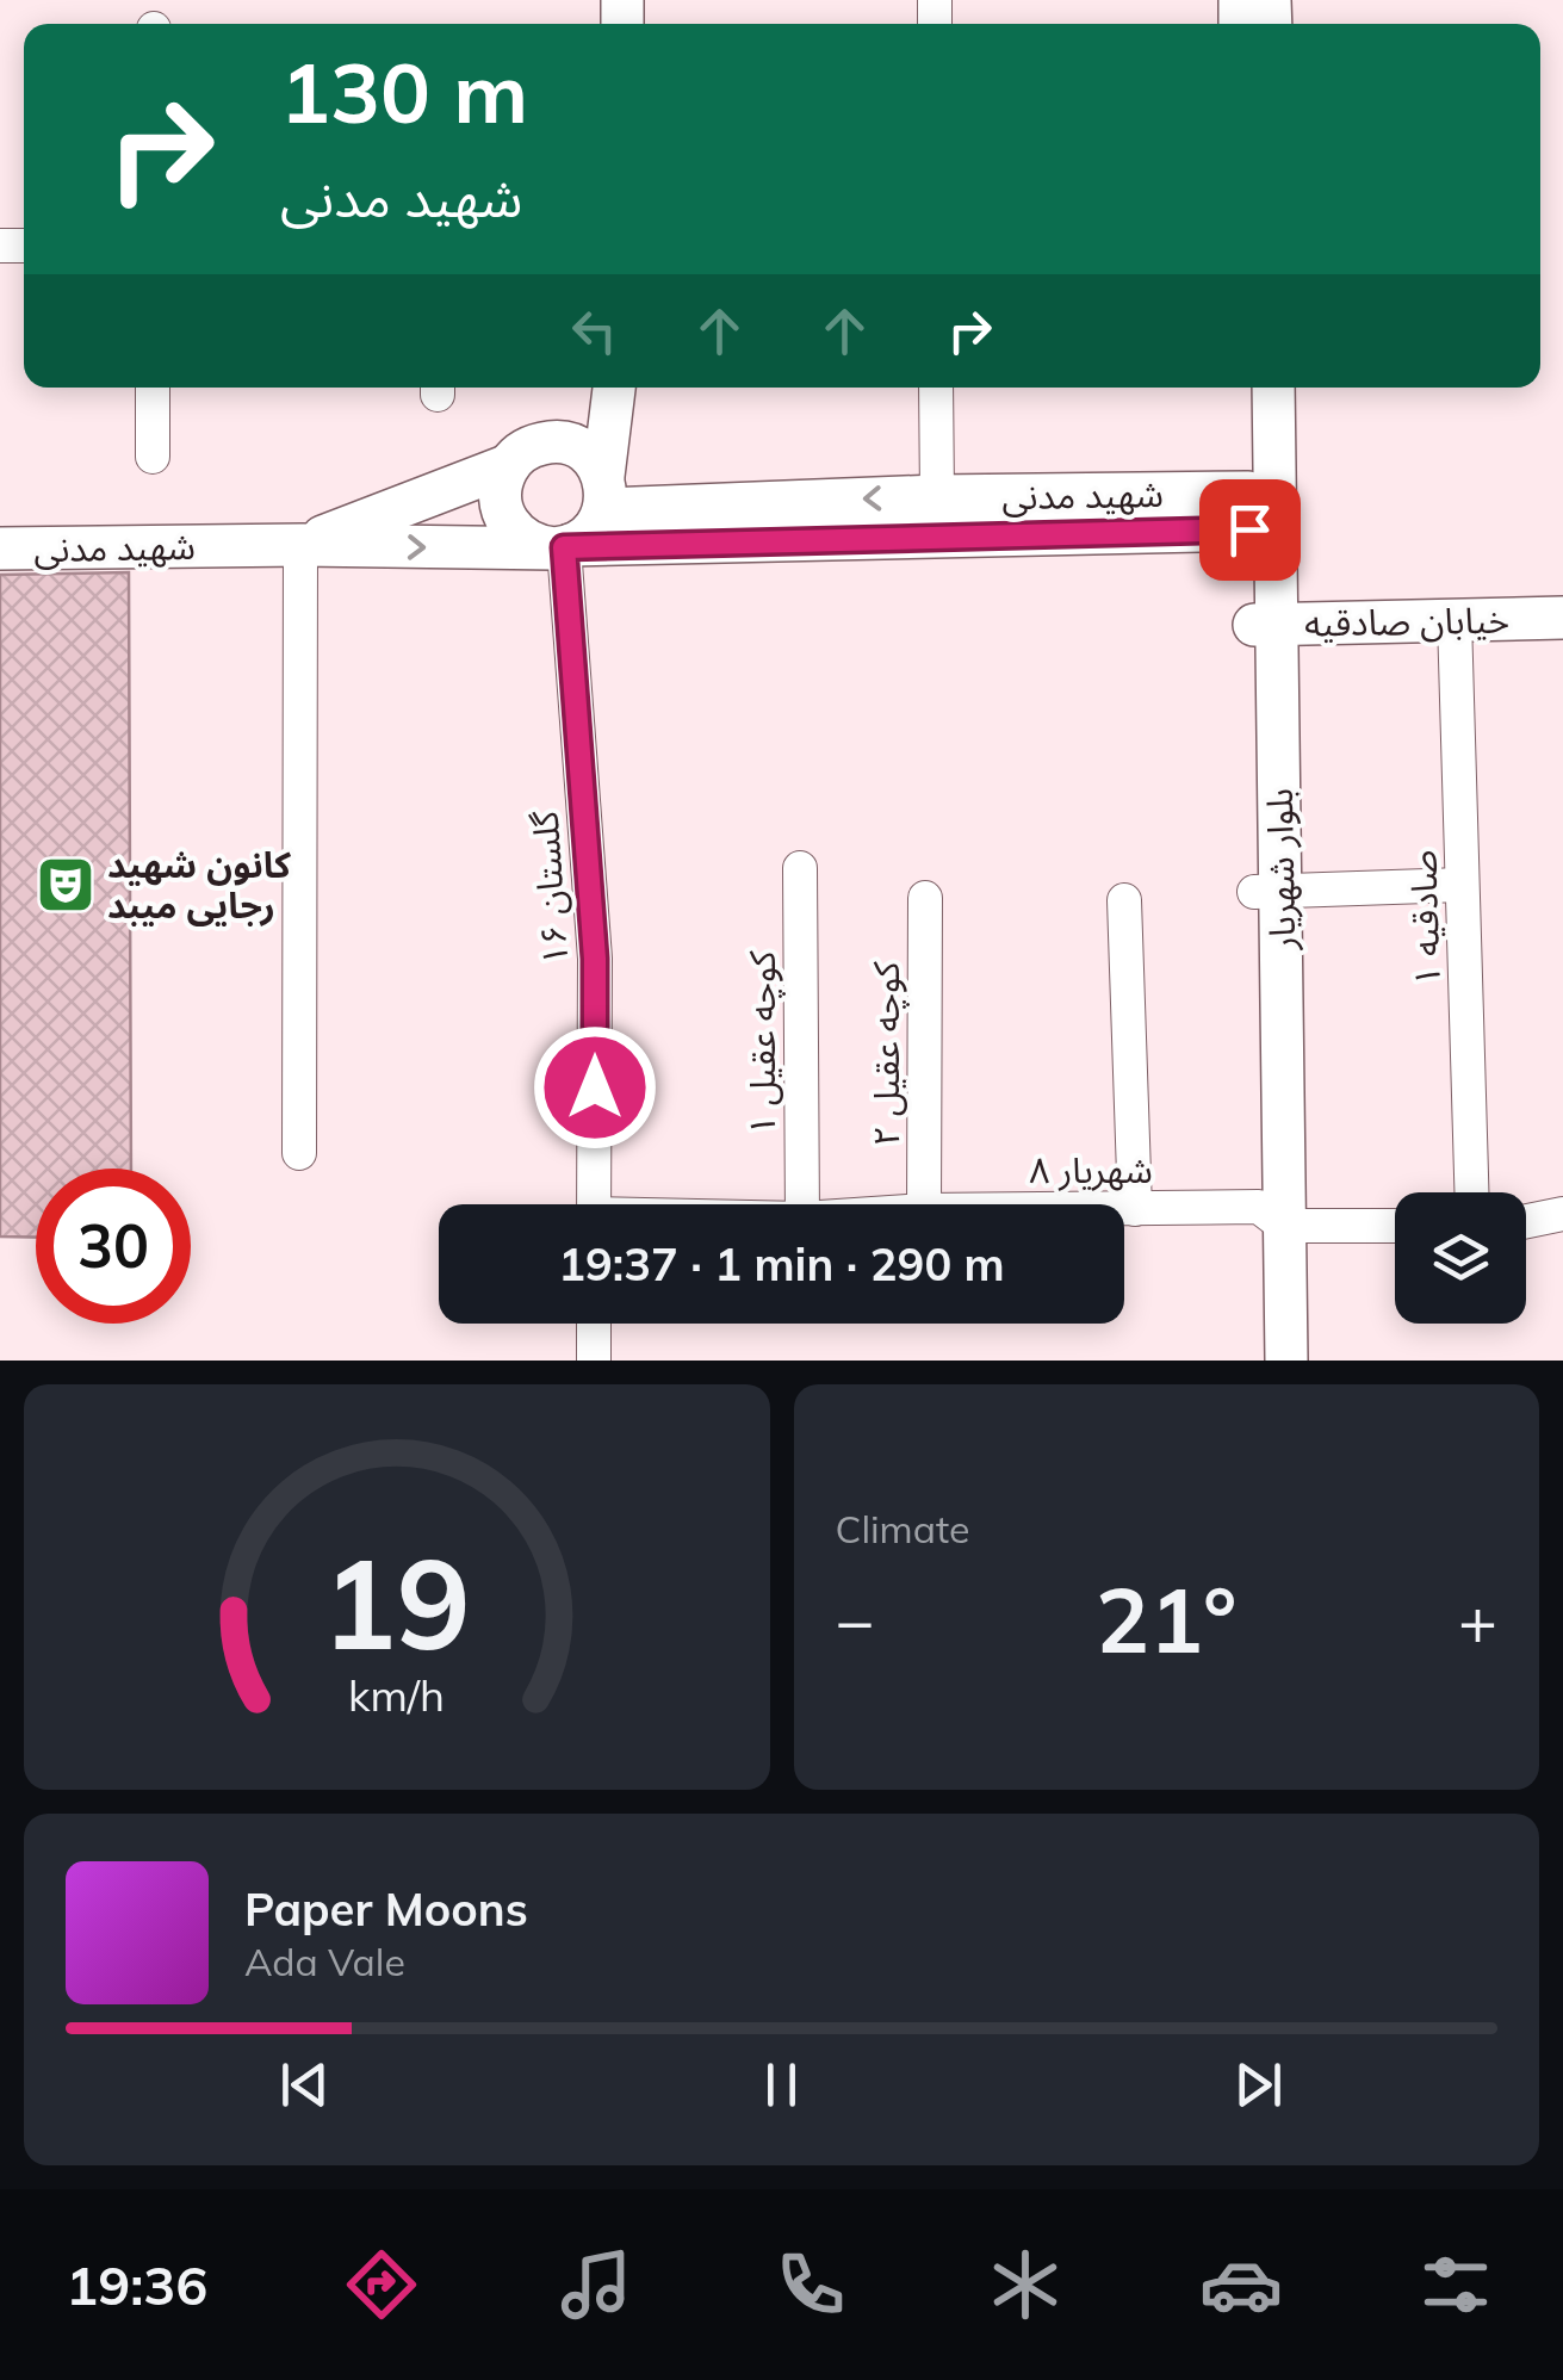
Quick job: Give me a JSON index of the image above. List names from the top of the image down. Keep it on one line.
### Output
{"streets":{"street":["شهید مدنی","خیابان صادقیه","بلوار شهریار","گلستان ۱۶","صادقیه ۱","کوچه عقیل ۱","کوچه عقیل ۲","شهریار ۸"]},"crossings":[["شهید مدنی","بلوار شهریار"],["شهید مدنی","گلستان ۱۶"],["خیابان صادقیه","بلوار شهریار"],["خیابان صادقیه","صادقیه ۱"],["بلوار شهریار","شهریار ۸"]],"places":{"theatre":["کانون شهید رجایی میبد"]},"page":{"turn":["130 m","شهید مدنی"],"limit":"30","trip":"19:37 · 1 min · 290 m","tile":"Climate","heat":["−","21°","+"],"song":["Paper Moons","Ada Vale"],"tabs":"19:36","gauge":["19","km/h"]}}
